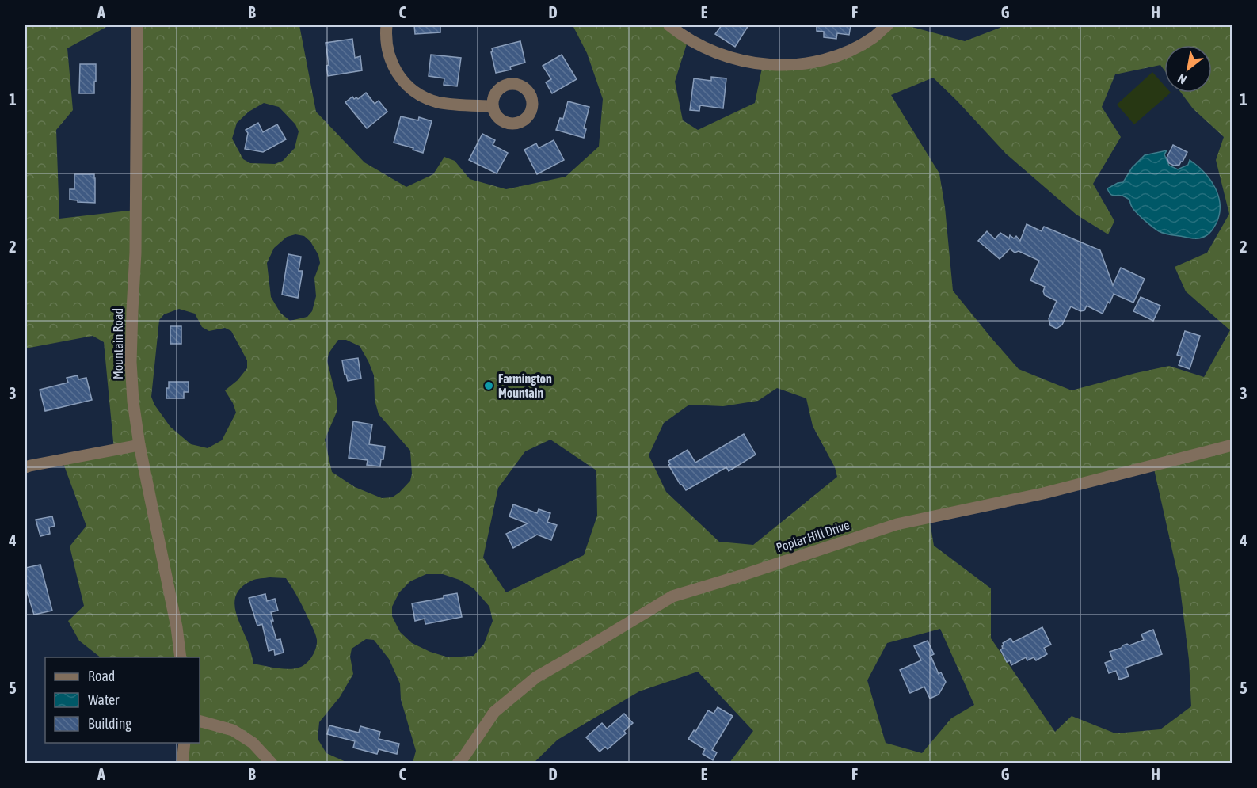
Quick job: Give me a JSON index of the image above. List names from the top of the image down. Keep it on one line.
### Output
{"streets":{"street":["Mountain Road","Poplar Hill Drive"]},"places":["Farmington Mountain"],"legend":["Road","Water","Building"],"north":"bottom left","grid":{"columns":["A","B","C","D","E","F","G","H"],"rows":["1","2","3","4","5"]}}
